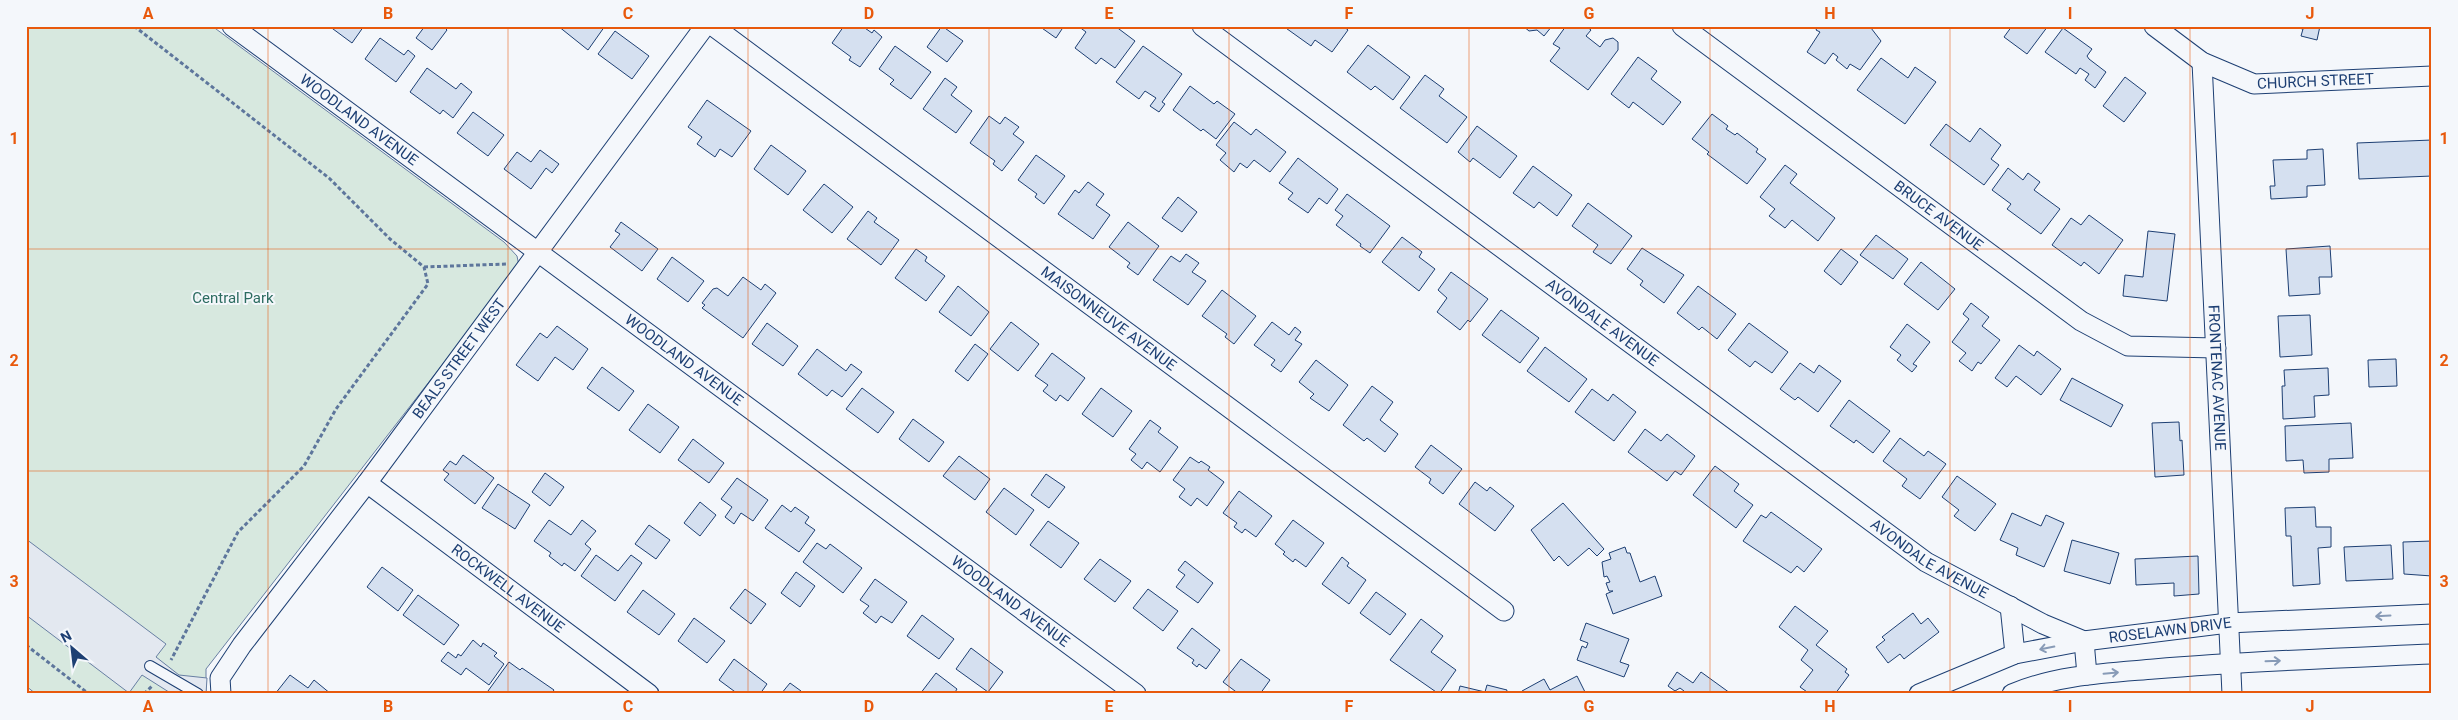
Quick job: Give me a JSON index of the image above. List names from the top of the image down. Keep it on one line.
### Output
{"streets":{"street":["CHURCH STREET","WOODLAND AVENUE","BRUCE AVENUE","MAISONNEUVE AVENUE","AVONDALE AVENUE","BEALS STREET WEST","FRONTENAC AVENUE","ROCKWELL AVENUE","ROSELAWN DRIVE"]},"crossings":[["CHURCH STREET","FRONTENAC AVENUE"],["WOODLAND AVENUE","BEALS STREET WEST"],["BRUCE AVENUE","FRONTENAC AVENUE"],["AVONDALE AVENUE","ROSELAWN DRIVE"],["BEALS STREET WEST","ROCKWELL AVENUE"],["FRONTENAC AVENUE","ROSELAWN DRIVE"]],"parks":["Central Park"],"north":"top left","grid":{"columns":["A","B","C","D","E","F","G","H","I","J"],"rows":["1","2","3"]}}
